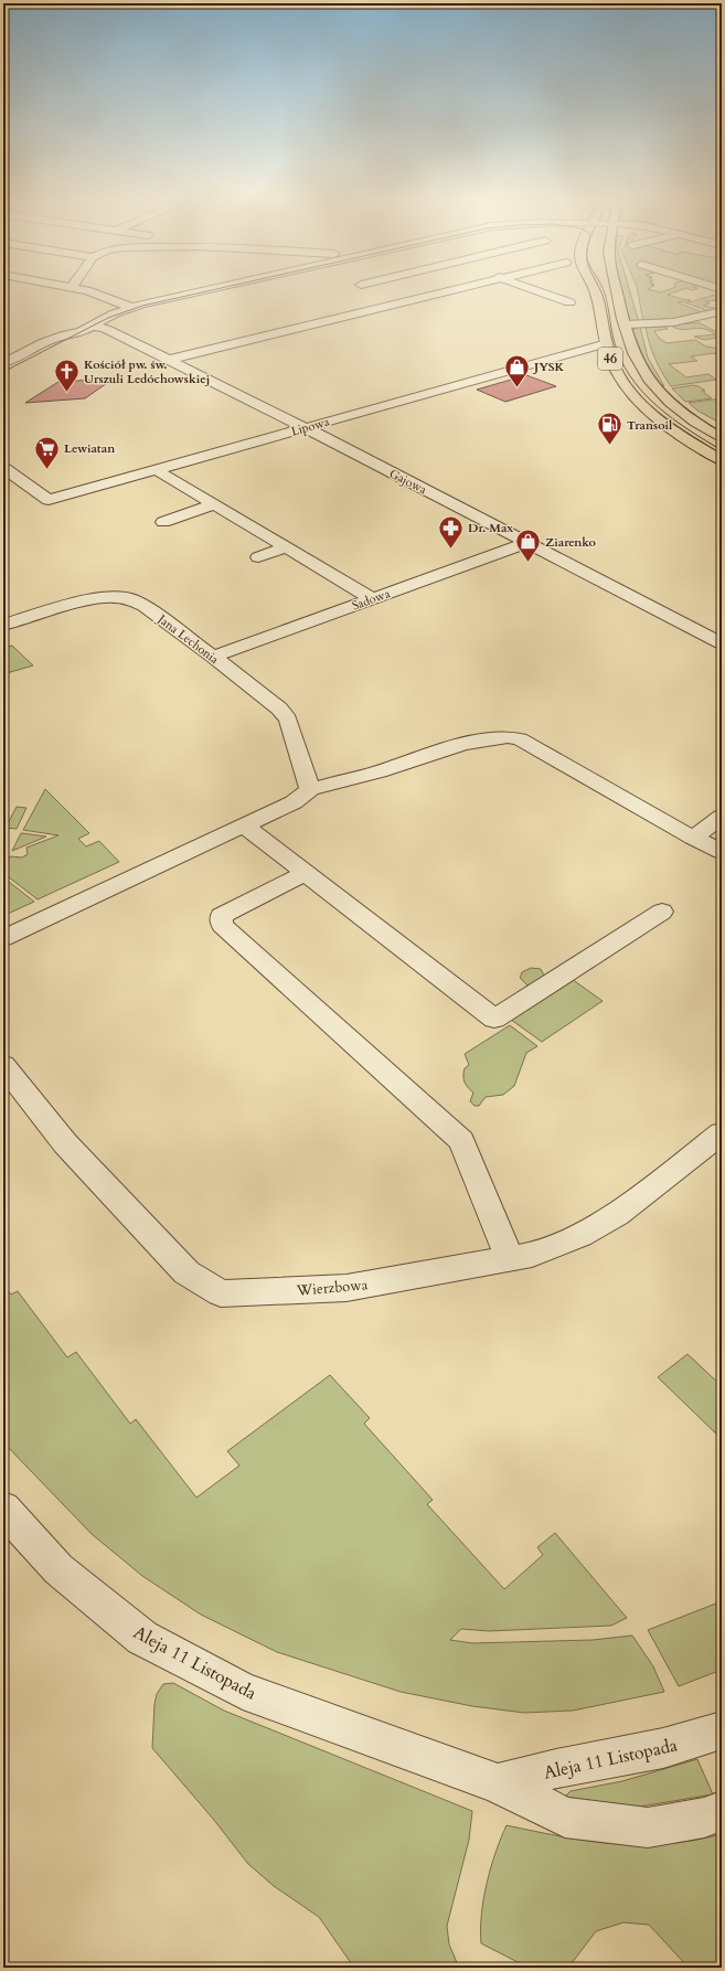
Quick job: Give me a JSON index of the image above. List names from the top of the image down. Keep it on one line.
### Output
{"streets":{"main road":["46"],"street":["Lipowa","Gajowa","Sadowa","Jana Lechonia","Wierzbowa","Aleja 11 Listopada"]},"crossings":[["46","Lipowa"],["Lipowa","Gajowa"],["Gajowa","Sadowa"],["Sadowa","Jana Lechonia"]],"places":{"shop":["JYSK","Ziarenko"],"church":["Kościół pw. św. Urszuli Ledóchowskiej"],"fuel station":["Transoil"],"supermarket":["Lewiatan"],"pharmacy":["Dr. Max"]}}
